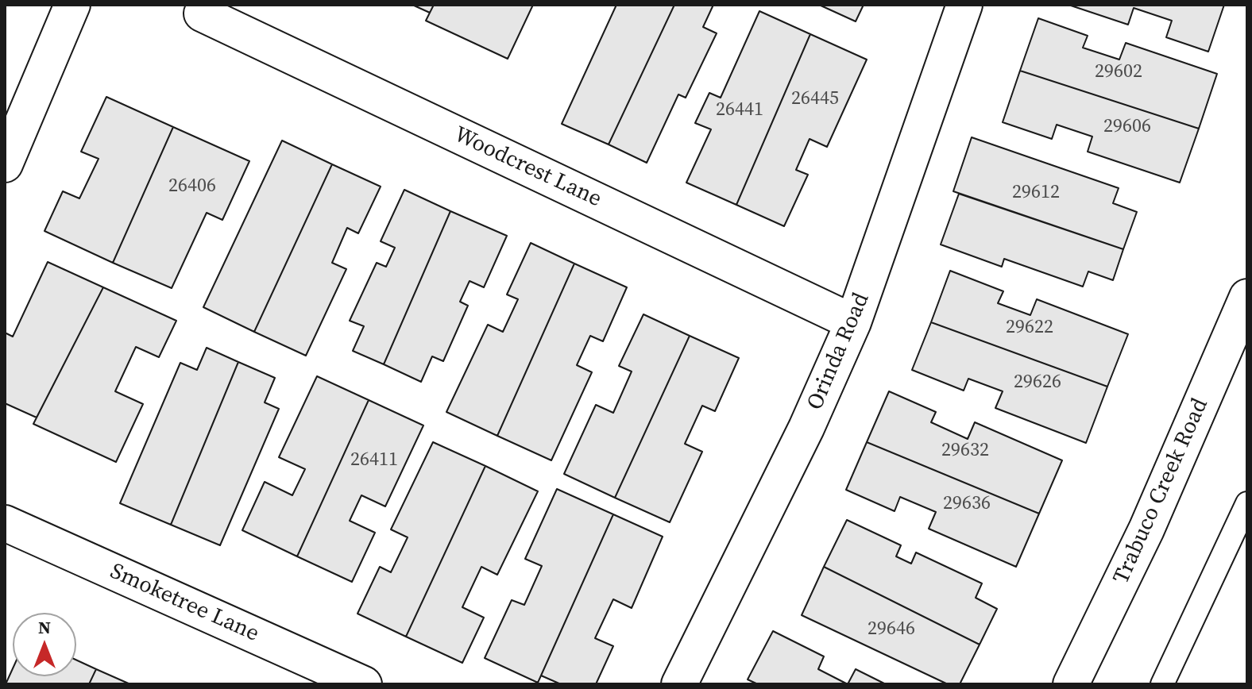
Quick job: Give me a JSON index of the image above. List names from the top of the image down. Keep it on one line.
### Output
{"streets":{"street":["Woodcrest Lane","Orinda Road","Trabuco Creek Road","Smoketree Lane"]},"crossings":[["Woodcrest Lane","Orinda Road"]],"house_numbers":["29602","26445","26441","29606","26406","29612","29622","29626","29632","26411","29636","29646"],"north":"top"}
